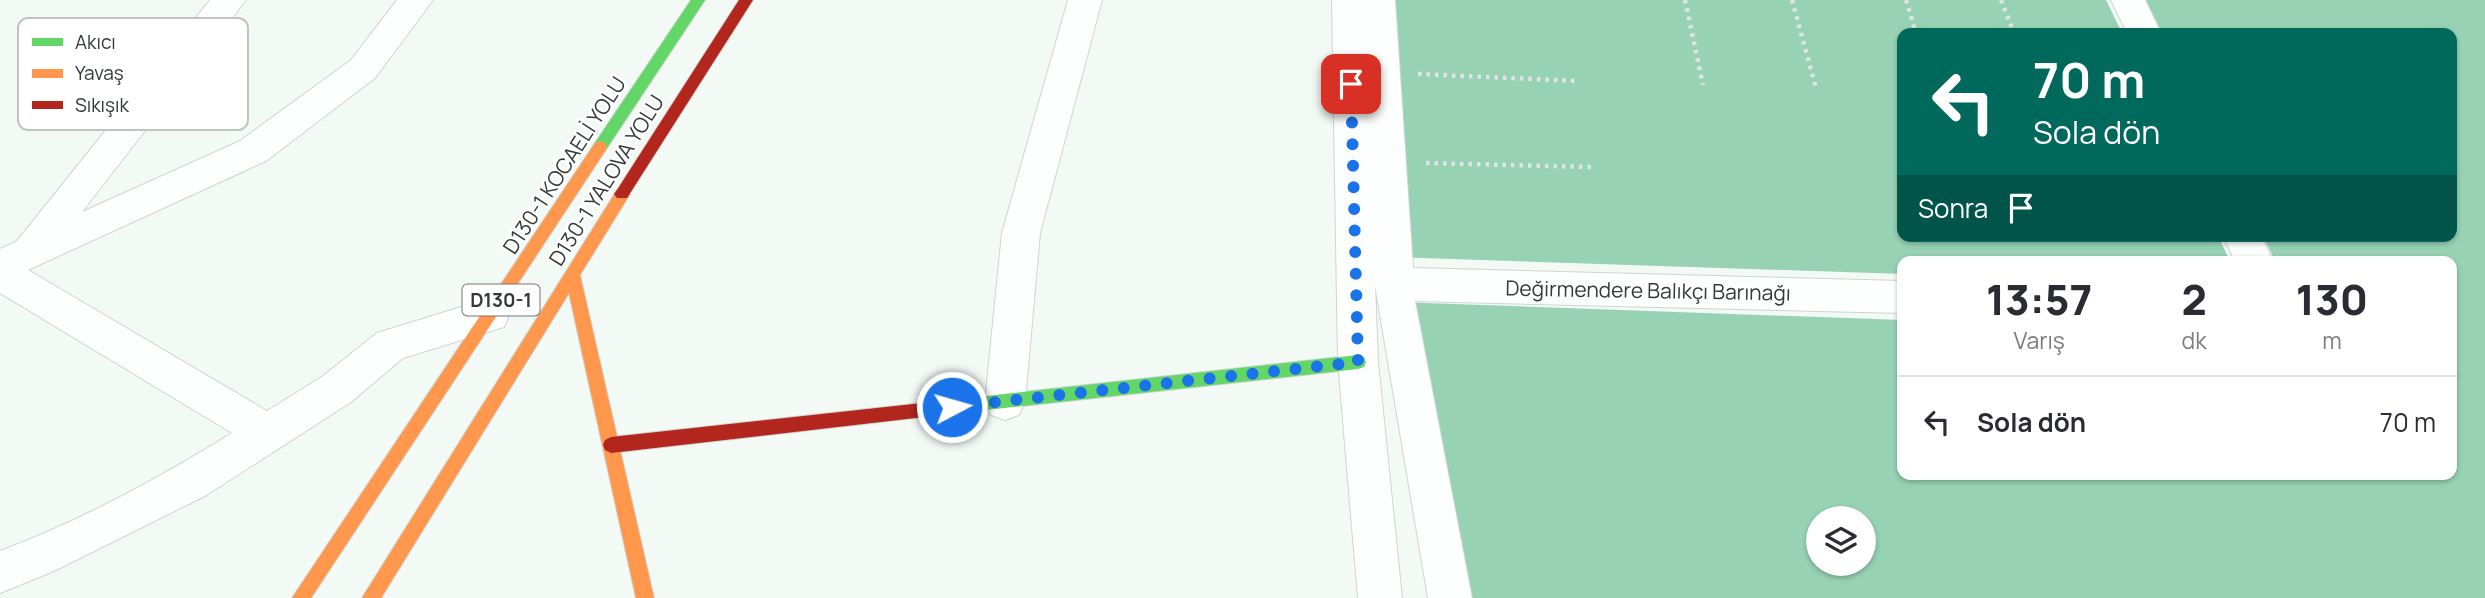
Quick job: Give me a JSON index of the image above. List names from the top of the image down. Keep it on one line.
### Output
{"streets":{"main road":["D130-1 KOCAELİ YOLU","D130-1 YALOVA YOLU","D130-1"],"street":["Değirmendere Balıkçı Barınağı"]},"legend":["Akıcı","Yavaş","Sıkışık"],"page":{"turn":["70 m","Sola dön"],"then":"Sonra","eta":["13:57","Varış","2","dk","130","m"],"list":[{"name":"Sola dön","value":"70 m"}]}}
